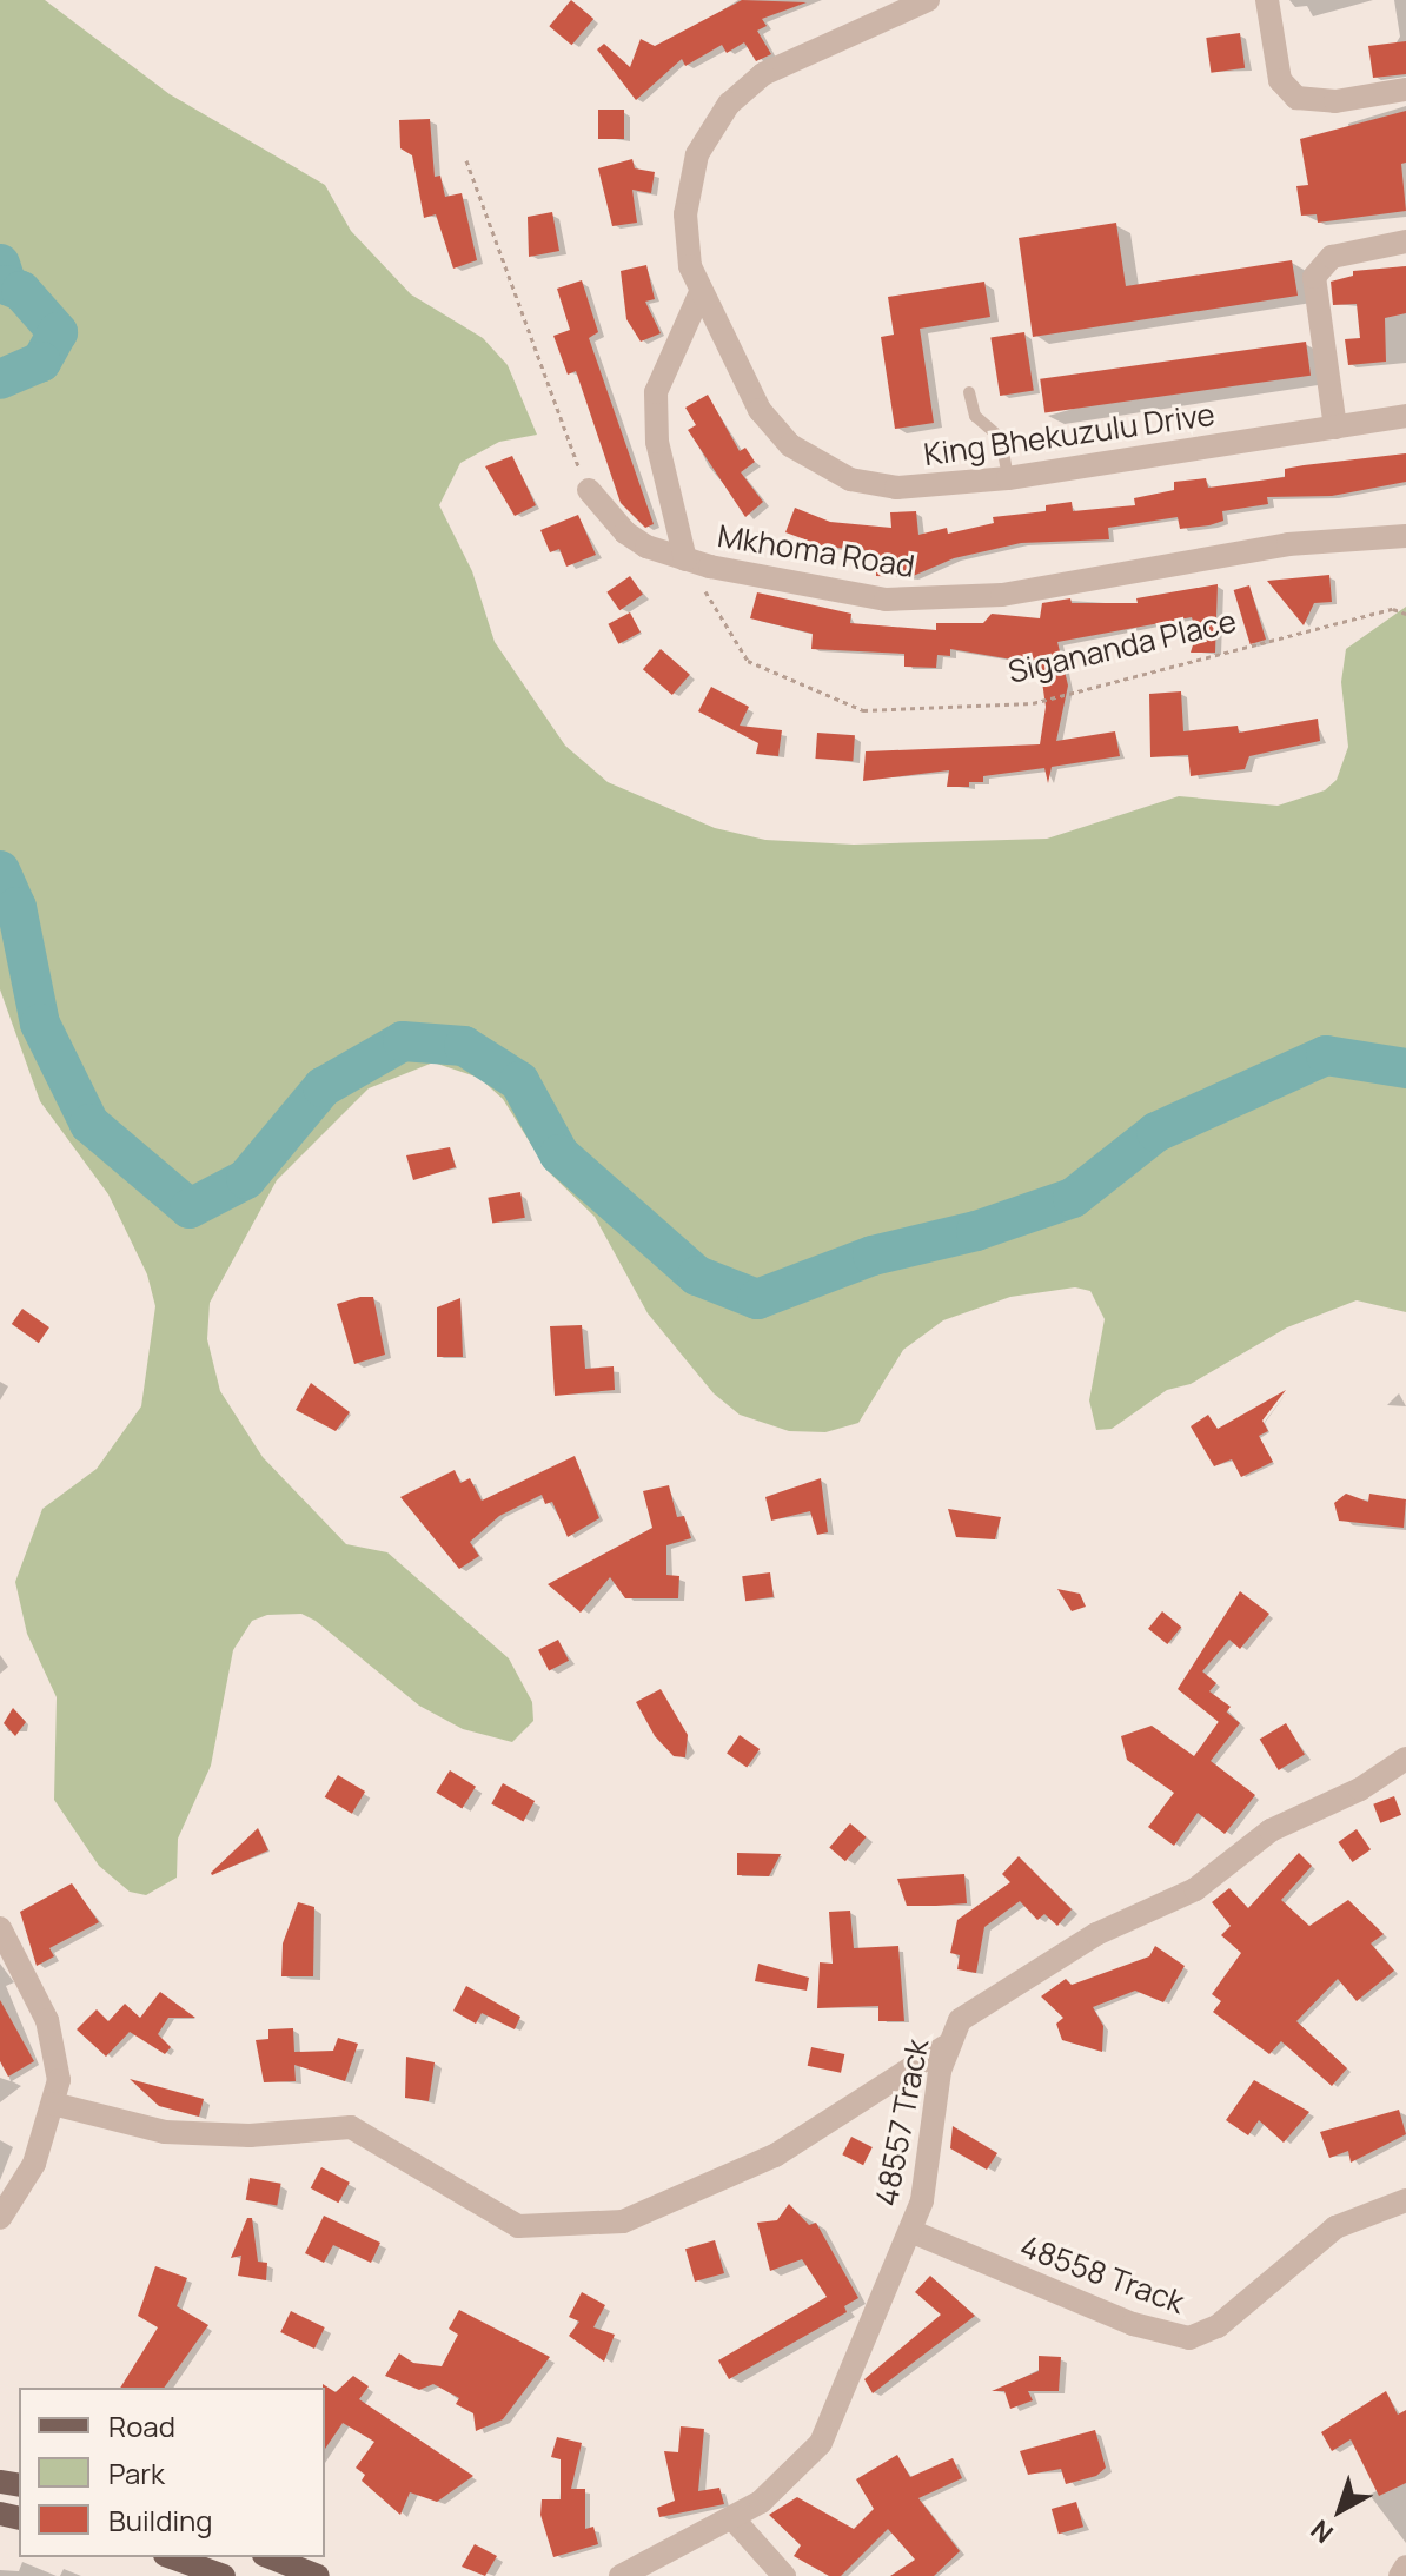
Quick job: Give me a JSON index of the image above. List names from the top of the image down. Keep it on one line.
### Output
{"streets":{"street":["King Bhekuzulu Drive","Mkhoma Road","48557 Track","48558 Track"],"path":["Sigananda Place"]},"crossings":[["Mkhoma Road","Sigananda Place"],["48557 Track","48558 Track"]],"legend":["Road","Park","Building"],"north":"bottom left"}
